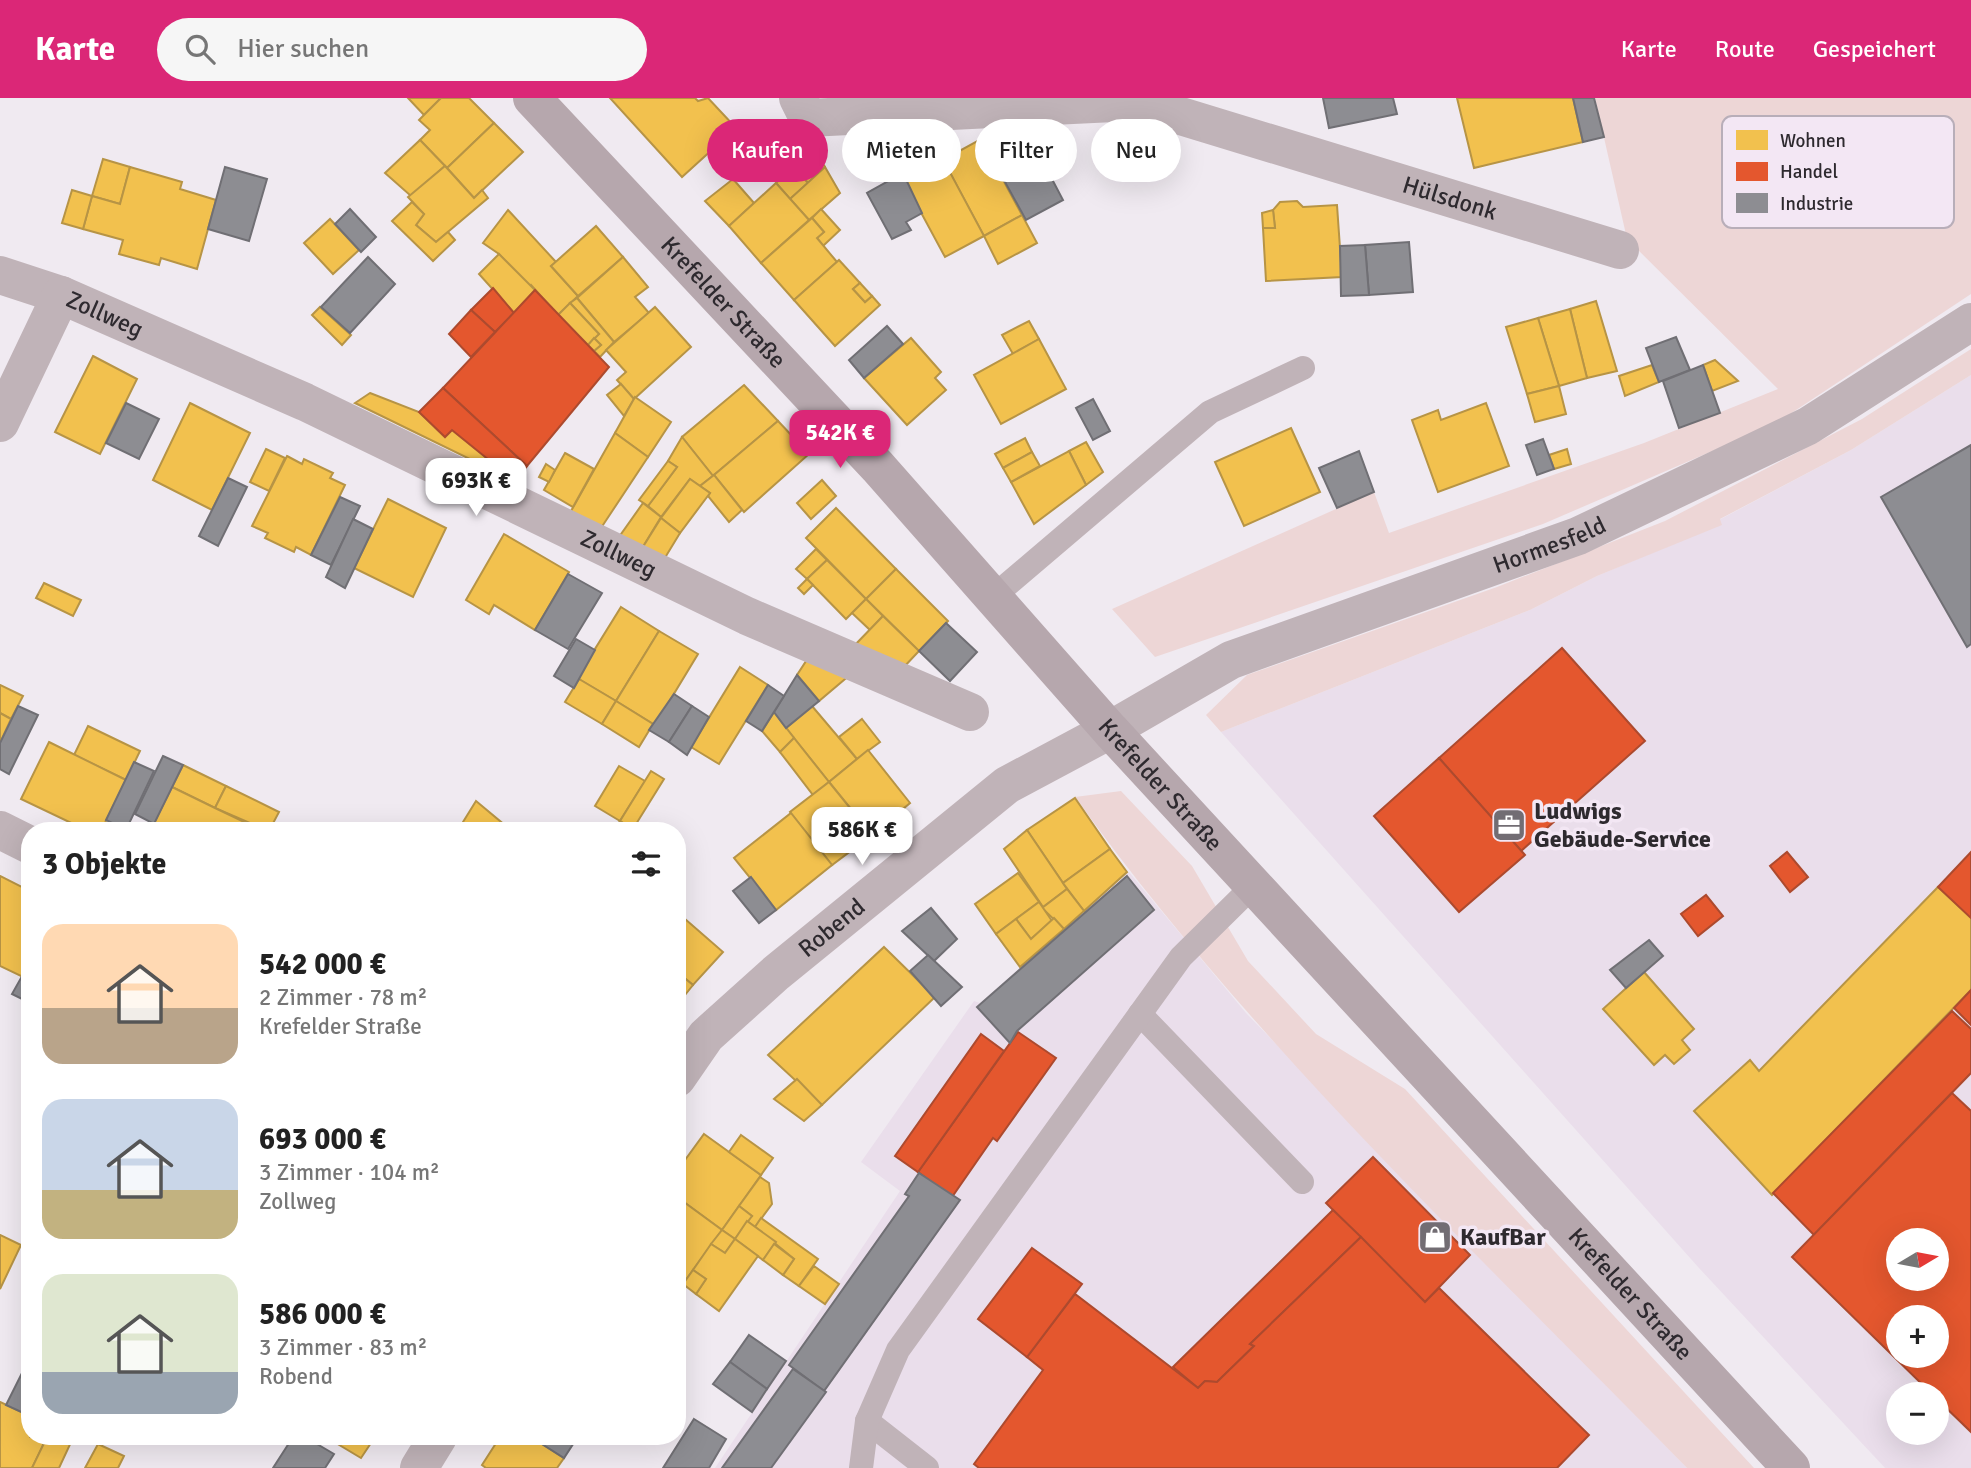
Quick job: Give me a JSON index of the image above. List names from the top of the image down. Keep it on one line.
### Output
{"streets":{"main road":["Krefelder Straße"],"street":["Hülsdonk","Zollweg","Hormesfeld","Robend"]},"crossings":[["Krefelder Straße","Hormesfeld"],["Krefelder Straße","Robend"],["Hormesfeld","Robend"]],"places":{"office":["Ludwigs Gebäude-Service"],"shop":["KaufBar"]},"legend":["Wohnen","Handel","Industrie"],"north":"right","page":{"header":"Karte","search":"Hier suchen","nav":["Karte","Route","Gespeichert"],"chip":["Kaufen","Mieten","Filter","Neu"],"price":["542K €","693K €","586K €"],"heading":"3 Objekte","list":[{"name":"542 000 €","note":"2 Zimmer · 78 m² · Krefelder Straße"},{"name":"693 000 €","note":"3 Zimmer · 104 m² · Zollweg"},{"name":"586 000 €","note":"3 Zimmer · 83 m² · Robend"}],"map_buttons":["+","−"]}}
